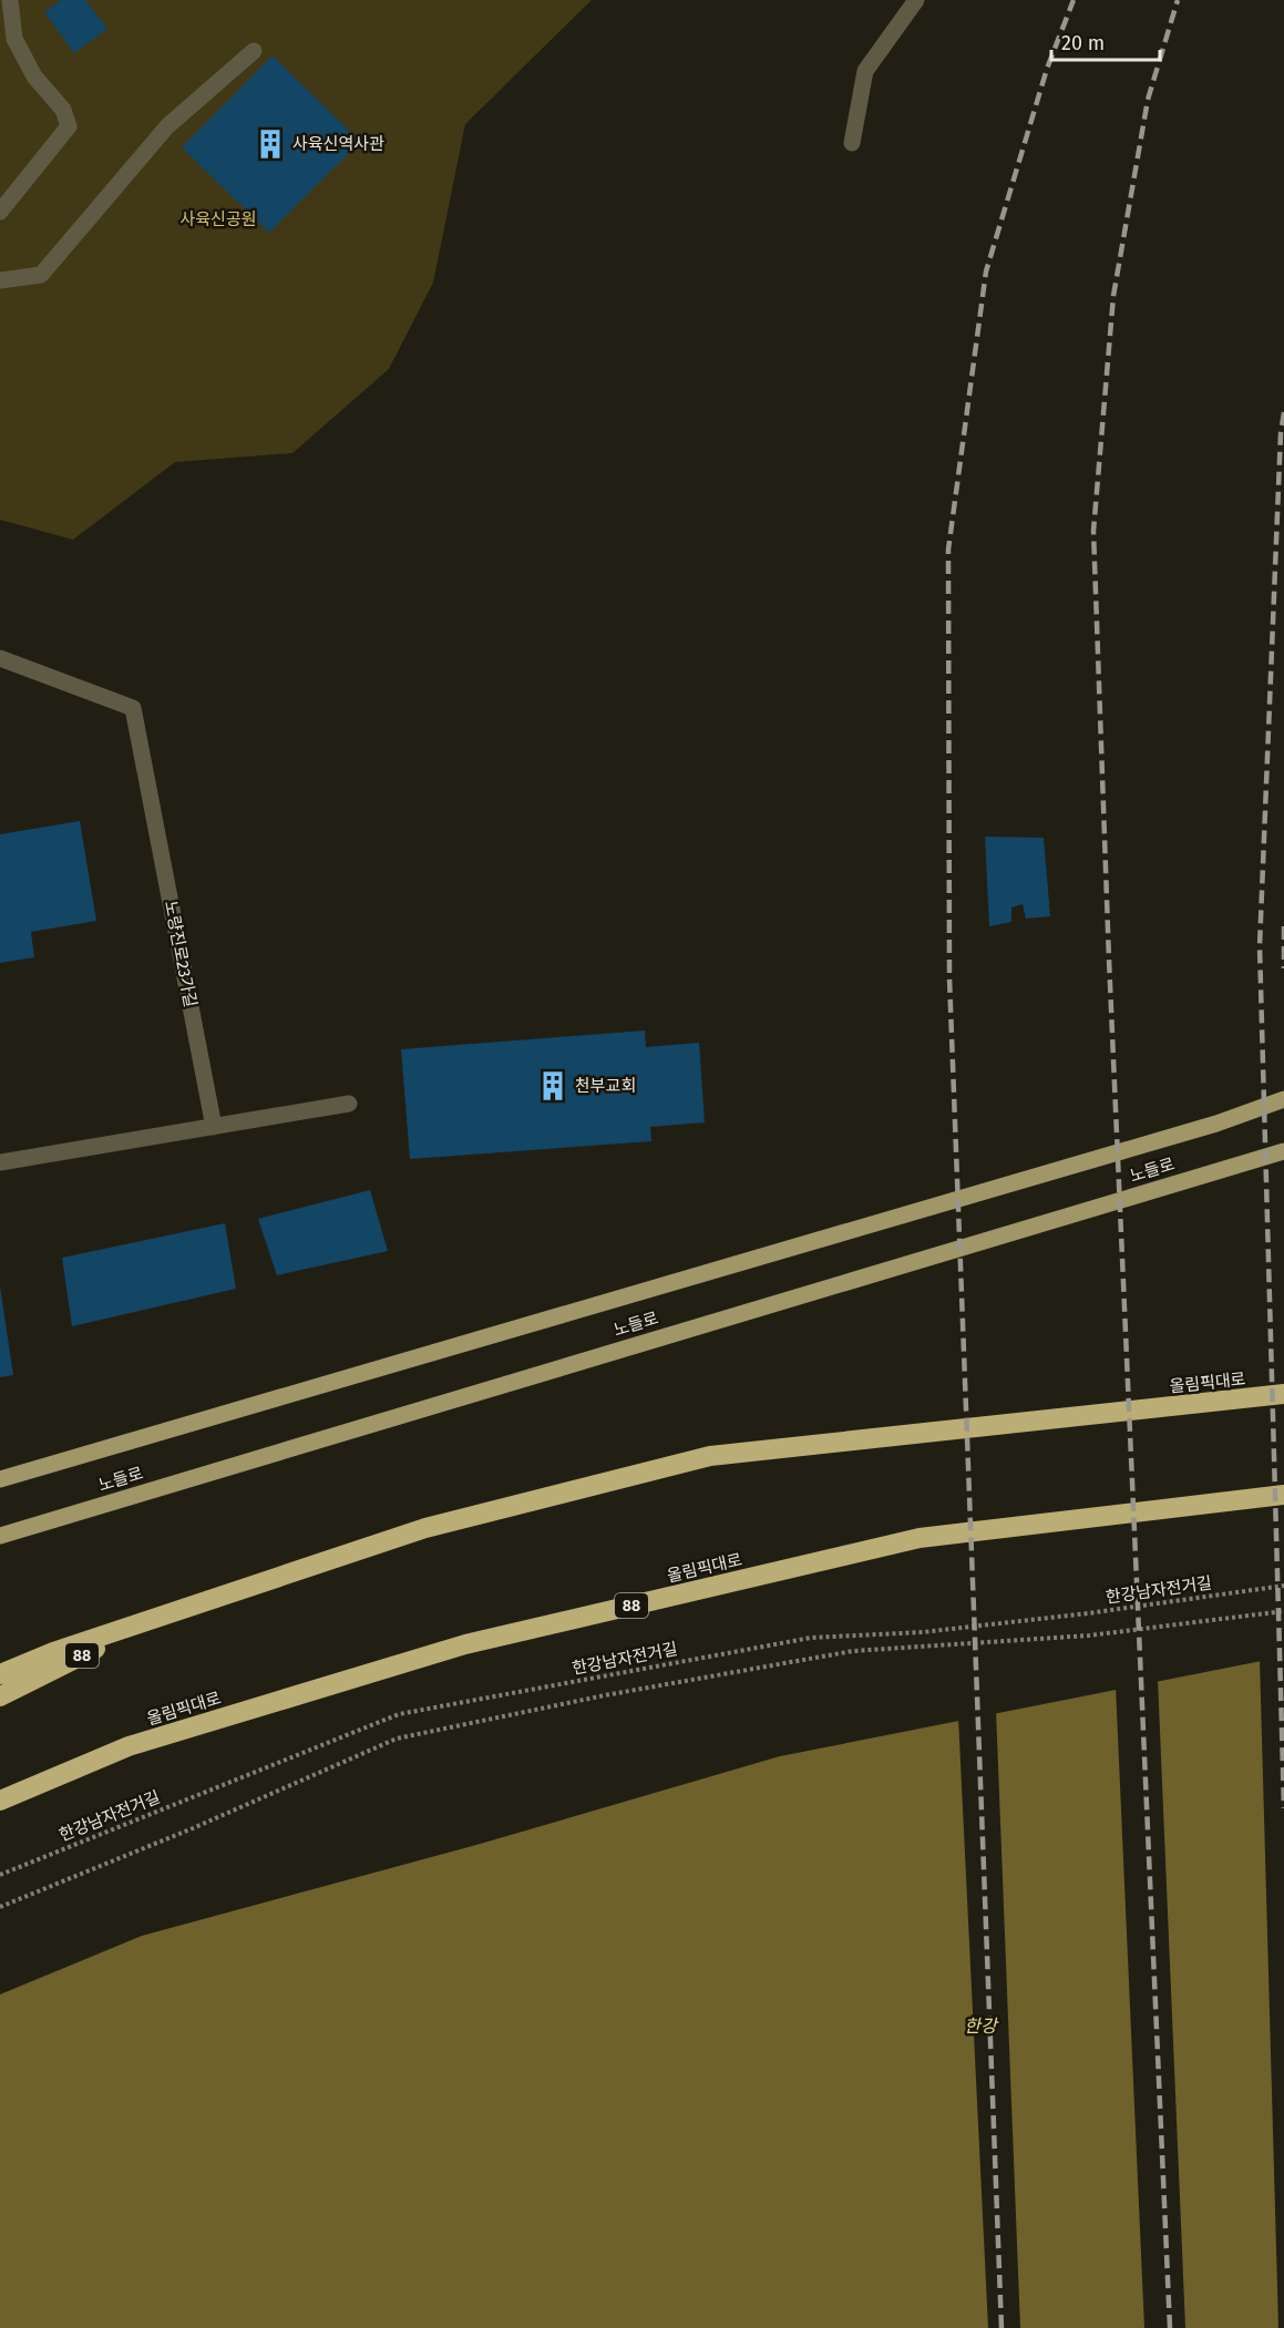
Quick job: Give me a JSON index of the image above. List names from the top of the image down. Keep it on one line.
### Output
{"streets":{"highway":["올림픽대로","88"],"main road":["노들로"],"street":["노량진로23가길"],"path":["한강남자전거길"]},"water":["한강"],"parks":["사육신공원"],"places":{"building":["사육신역사관","천부교회"]},"scale_bar":"20 m"}
